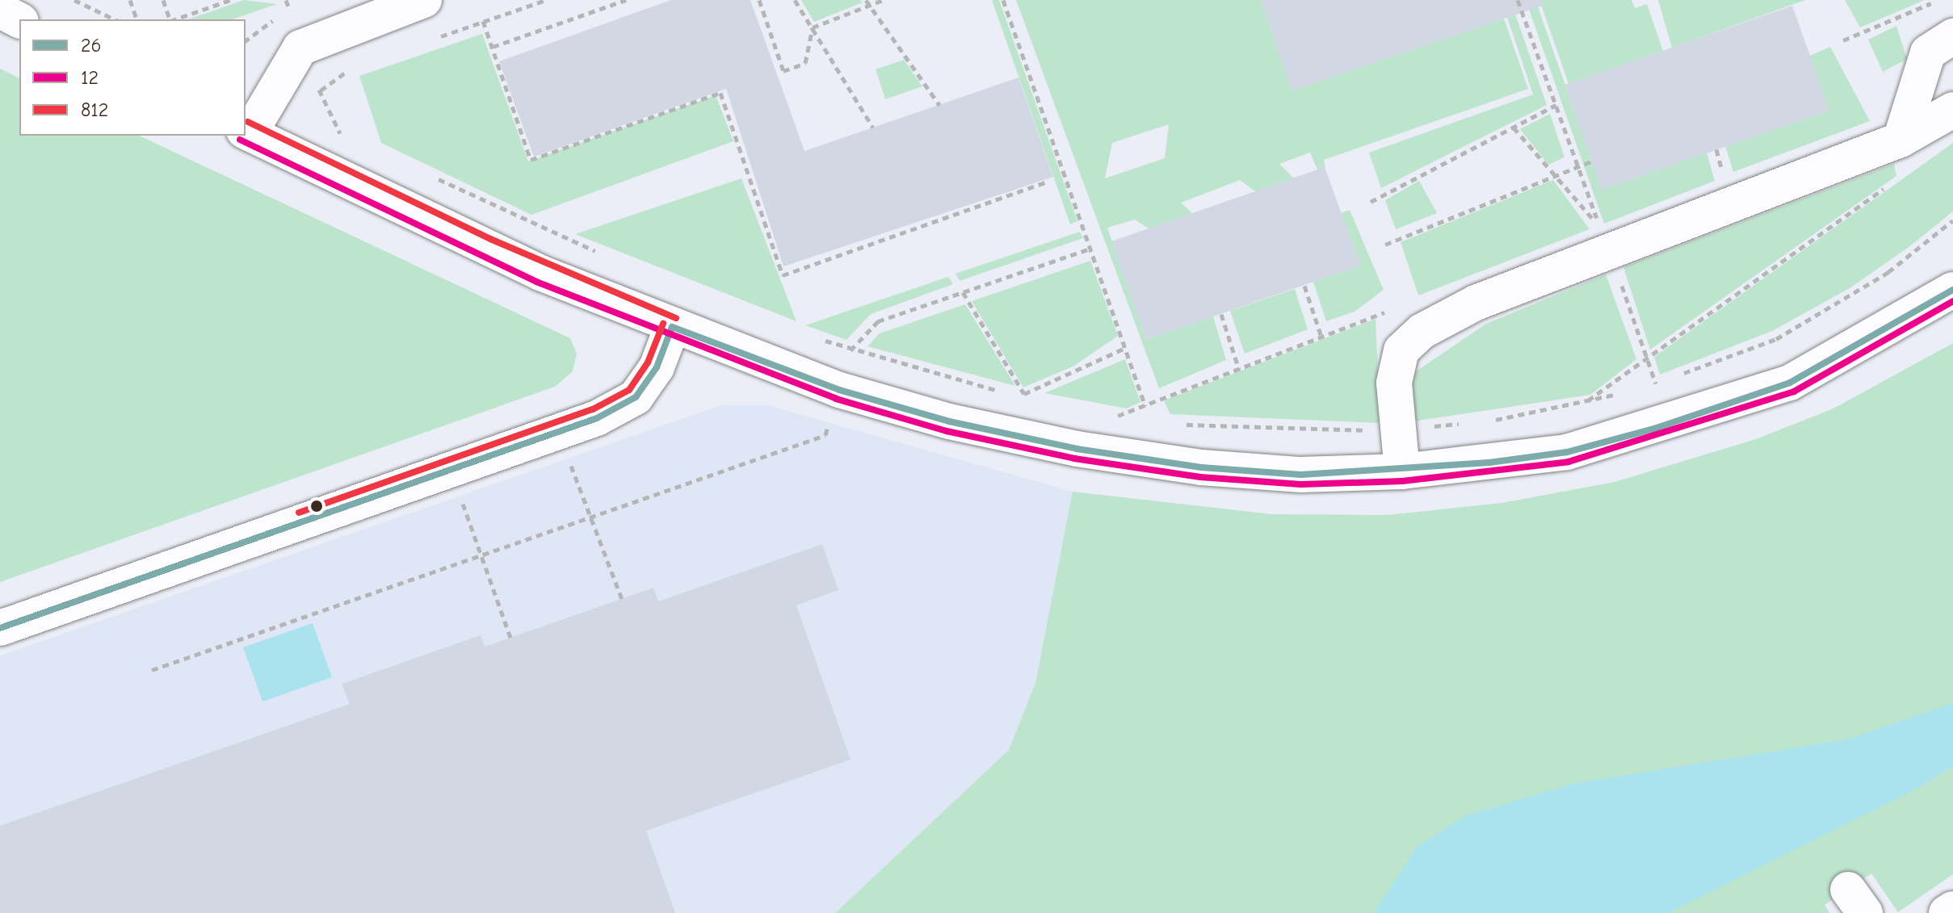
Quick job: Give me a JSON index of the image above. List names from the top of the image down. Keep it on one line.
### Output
{"lines":["transit line 812","transit line 12","transit line 26"],"legend":["26","12","812"]}
